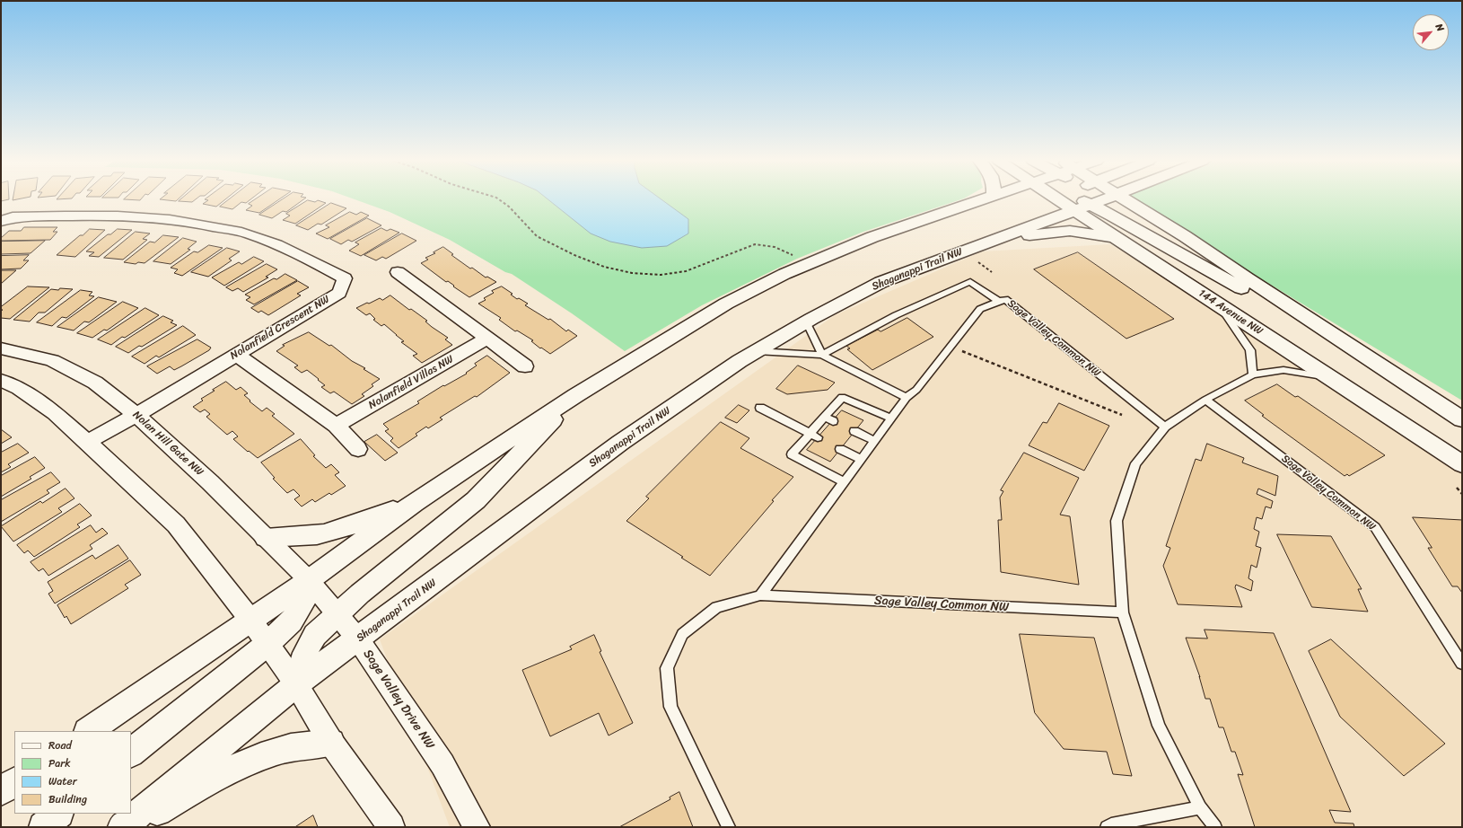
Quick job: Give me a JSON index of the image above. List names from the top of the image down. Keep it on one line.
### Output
{"streets":{"main road":["Shaganappi Trail NW","144 Avenue NW"],"street":["Nolanfield Crescent NW","Nolanfield Villas NW","Nolan Hill Gate NW","Sage Valley Drive NW"],"lane":["Sage Valley Common NW"]},"crossings":[["Shaganappi Trail NW","144 Avenue NW"],["Shaganappi Trail NW","Sage Valley Drive NW"],["Nolanfield Crescent NW","Nolan Hill Gate NW"],["Nolan Hill Gate NW","Sage Valley Drive NW"]],"legend":["Road","Park","Water","Building"],"north":"top right"}
